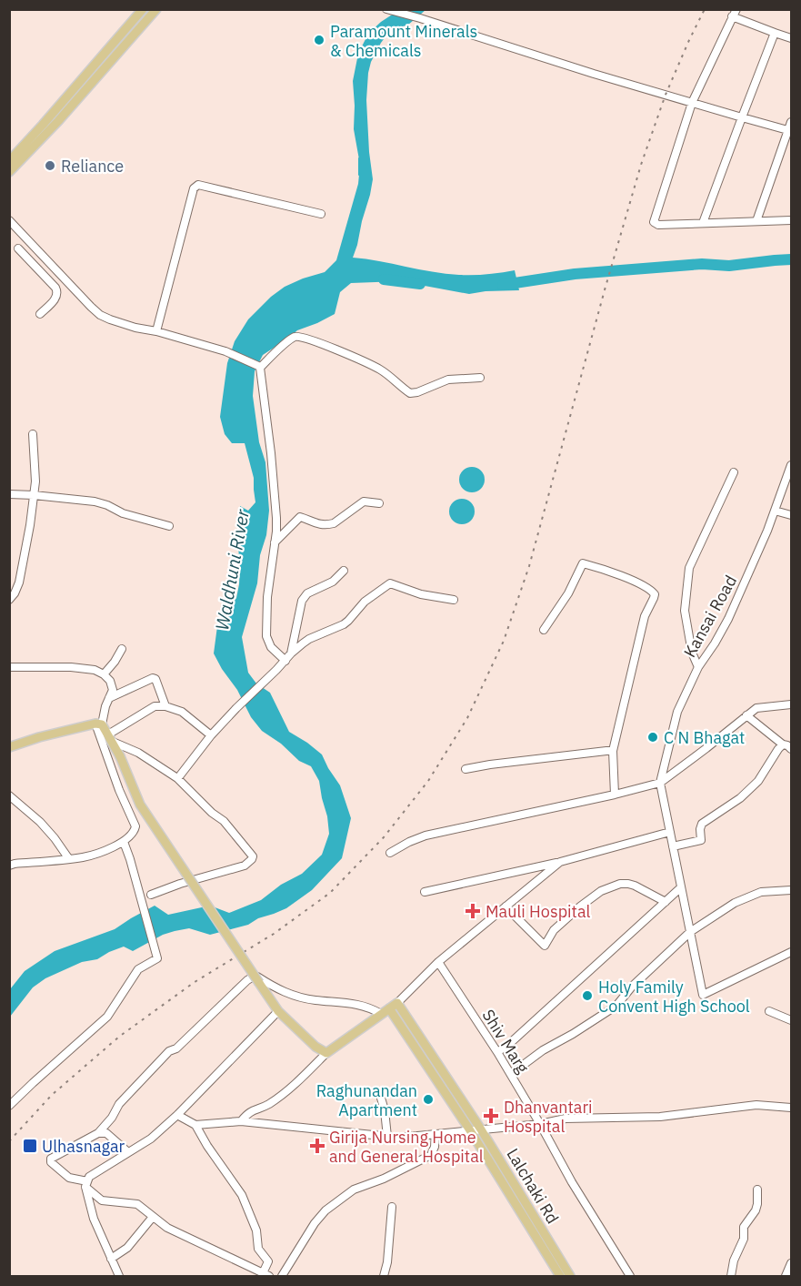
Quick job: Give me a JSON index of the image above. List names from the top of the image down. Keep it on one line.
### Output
{"streets":{"main road":["Lalchaki Rd"],"street":["Kansai Road","Shiv Marg"]},"water":["Waldhuni River"],"places":{"other":["Paramount Minerals & Chemicals","Reliance","C N Bhagat","Holy Family Convent High School","Raghunandan Apartment"],"health":["Mauli Hospital","Dhanvantari Hospital","Girija Nursing Home and General Hospital"],"transit":["Ulhasnagar"]}}
